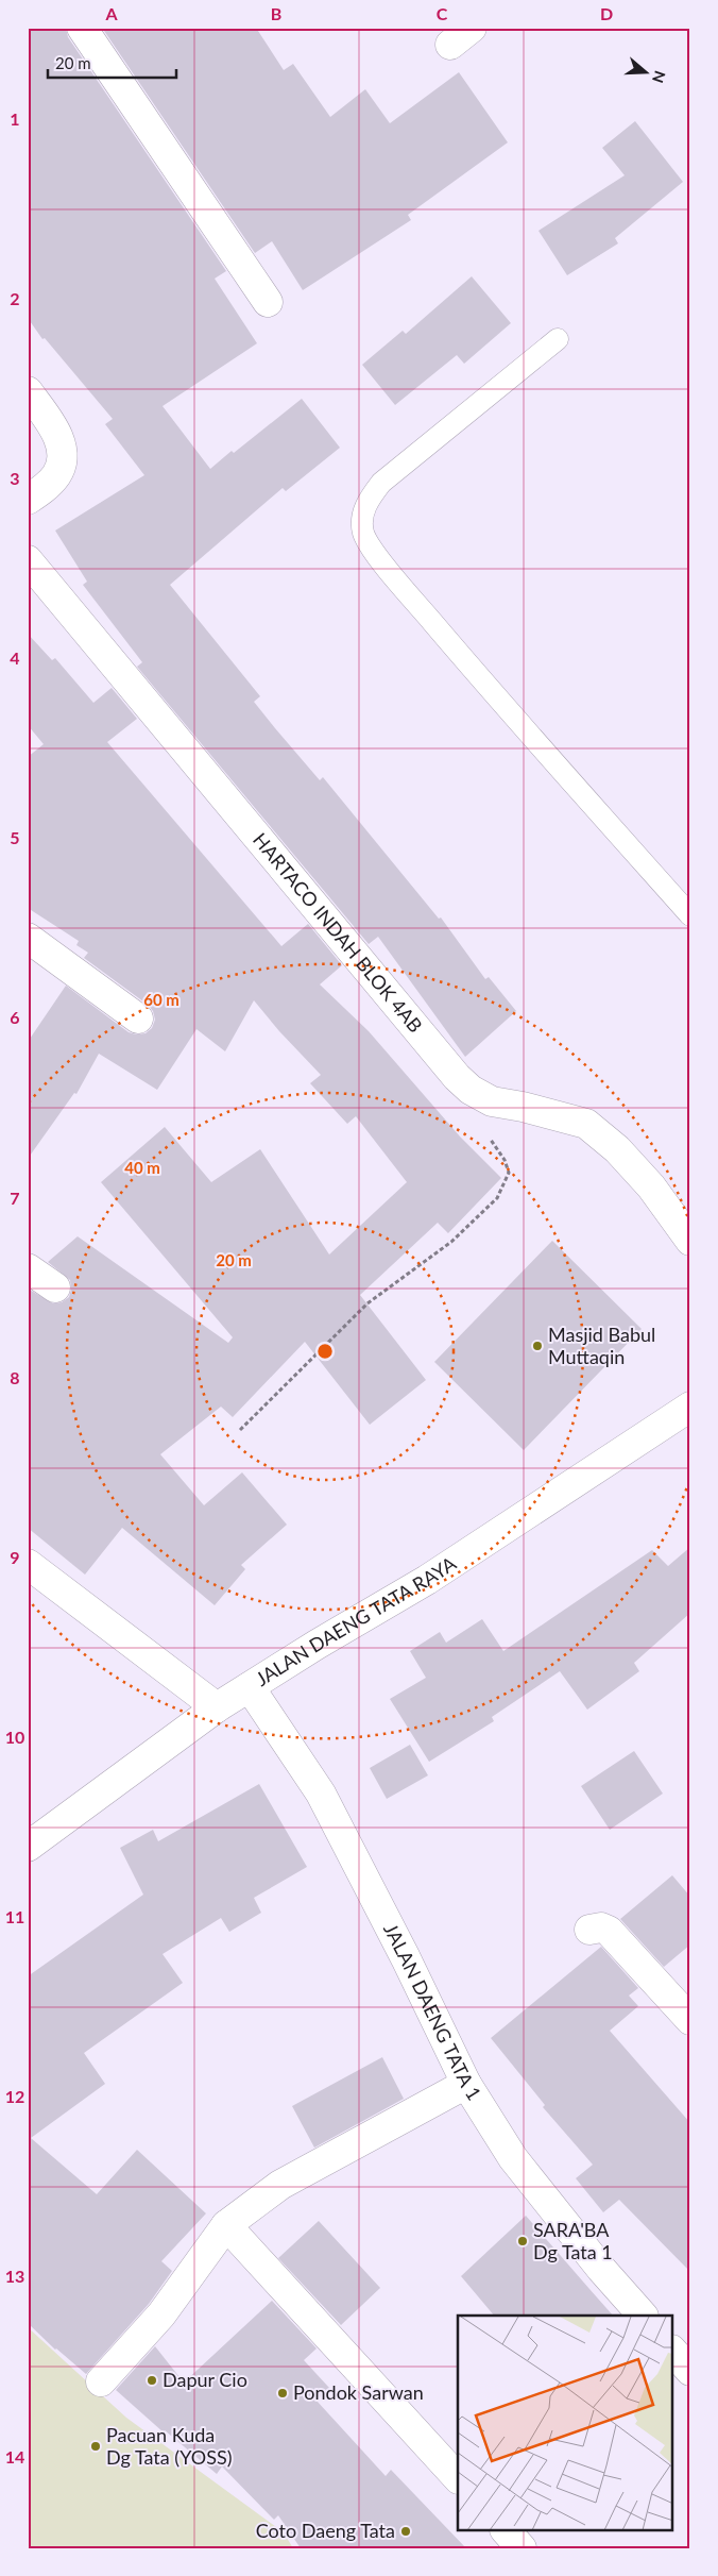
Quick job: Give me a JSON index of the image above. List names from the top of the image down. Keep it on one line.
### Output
{"streets":{"street":["HARTACO INDAH BLOK 4AB","JALAN DAENG TATA RAYA","JALAN DAENG TATA 1"]},"crossings":[["JALAN DAENG TATA RAYA","JALAN DAENG TATA 1"]],"places":["Masjid Babul Muttaqin","SARA'BA Dg Tata 1","Dapur Cio","Pondok Sarwan","Pacuan Kuda Dg Tata (YOSS)","Coto Daeng Tata"],"scale_bar":"20 m","north":"right","grid":{"columns":["A","B","C","D"],"rows":["1","2","3","4","5","6","7","8","9","10","11","12","13","14"]},"rings":["60 m","40 m","20 m"]}
